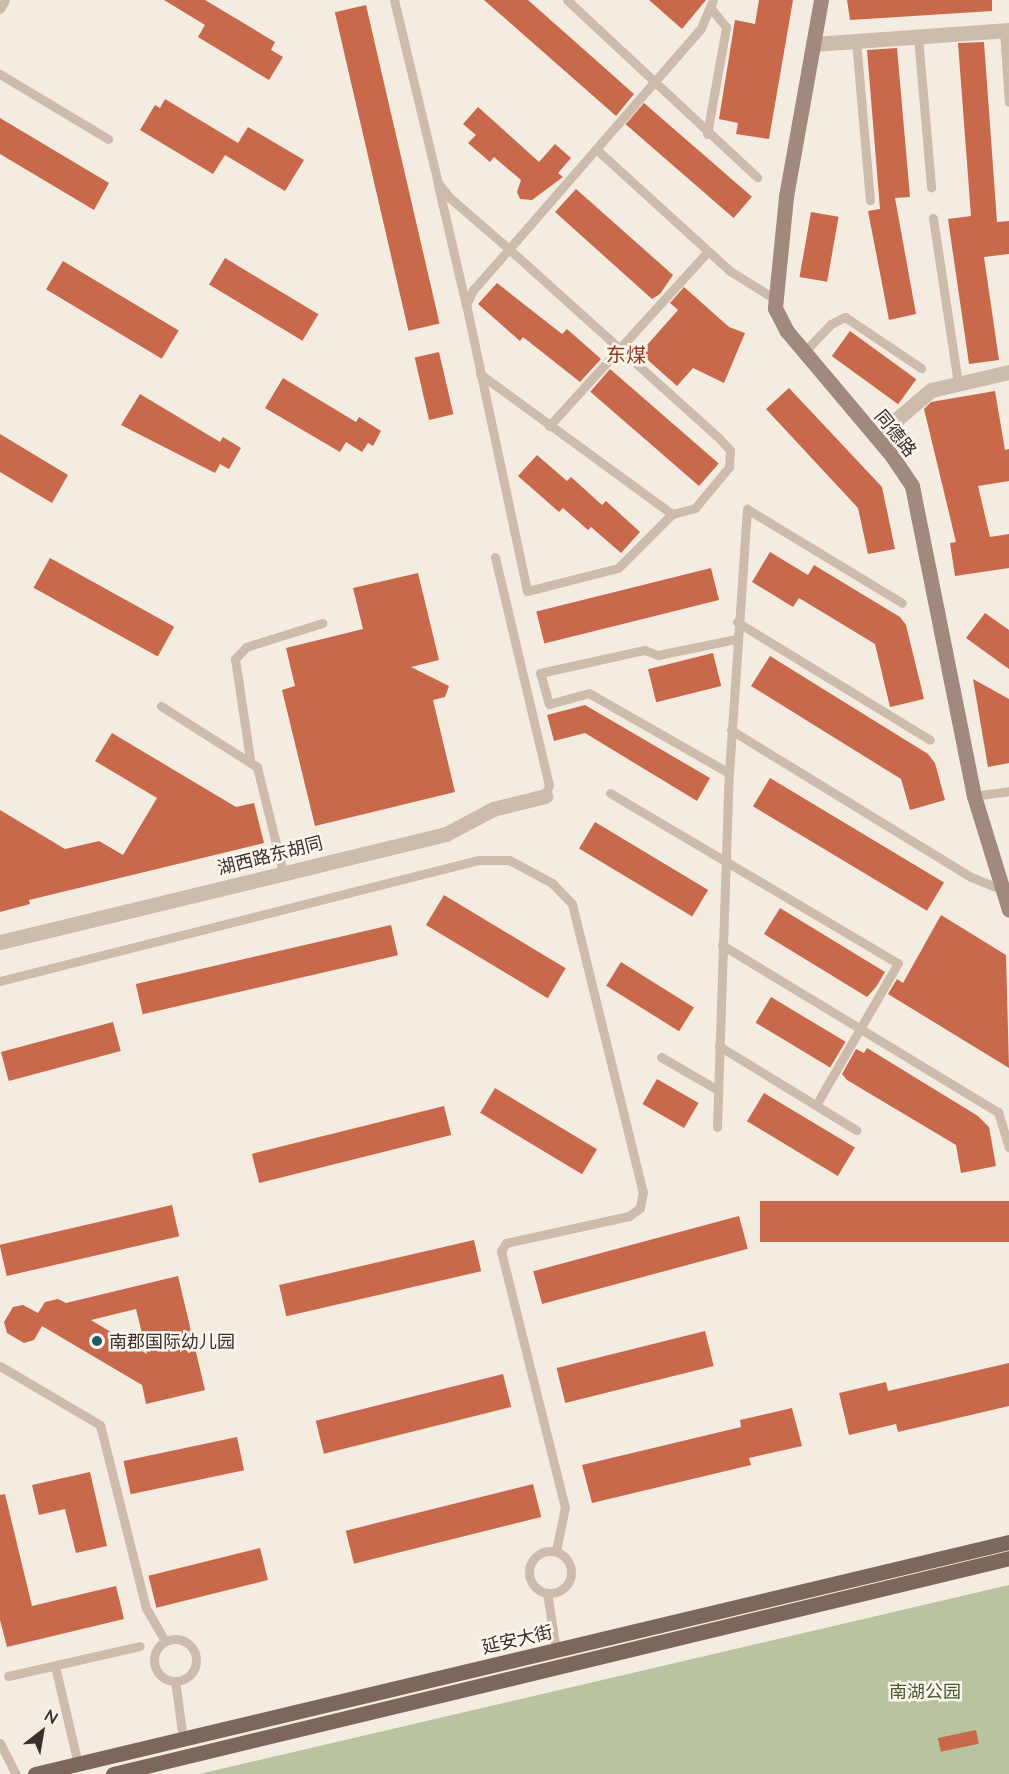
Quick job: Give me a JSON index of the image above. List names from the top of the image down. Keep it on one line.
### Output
{"streets":{"main road":["延安大街"],"street":["同德路","湖西路东胡同"]},"districts":["东煤"],"parks":["南湖公园"],"places":["南郡国际幼儿园"],"north":"top right"}
